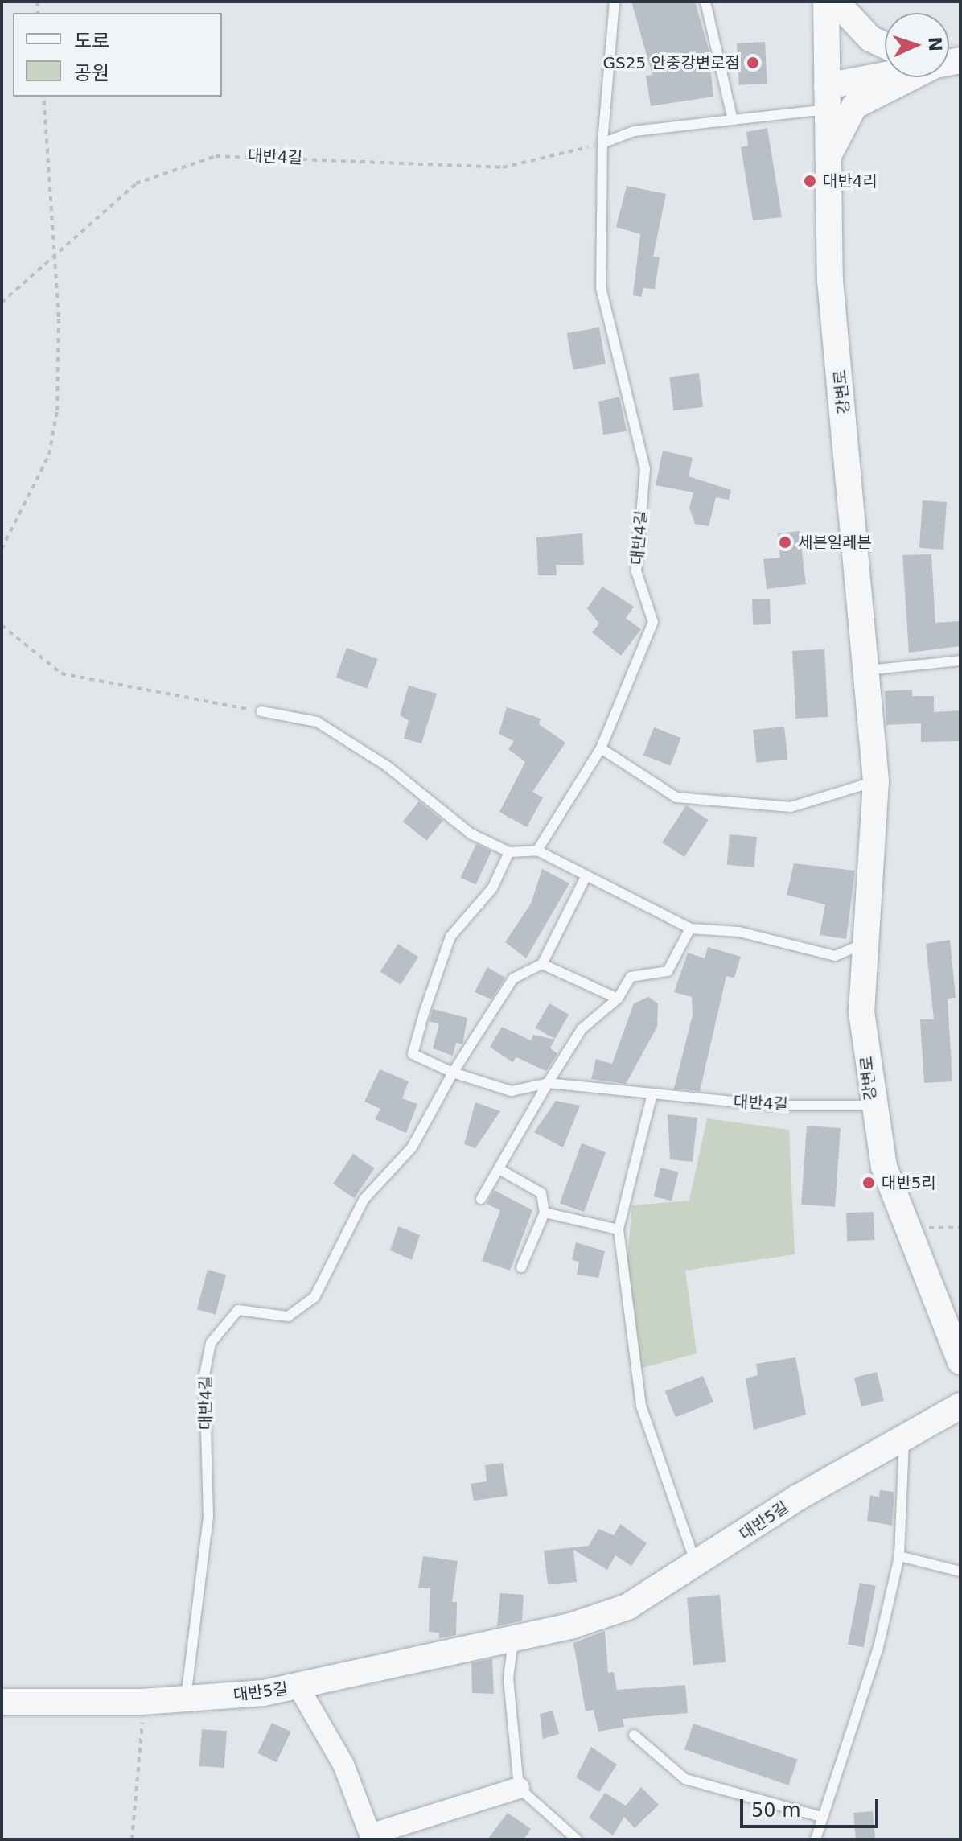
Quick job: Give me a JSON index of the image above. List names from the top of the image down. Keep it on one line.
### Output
{"streets":{"street":["강변로","대반5길"],"lane":["대반4길"]},"crossings":[["대반4길","강변로"],["대반4길","대반5길"]],"places":["GS25 안중강변로점","대반4리","세븐일레븐","대반5리"],"legend":["도로","공원"],"scale_bar":"50 m","north":"right"}
